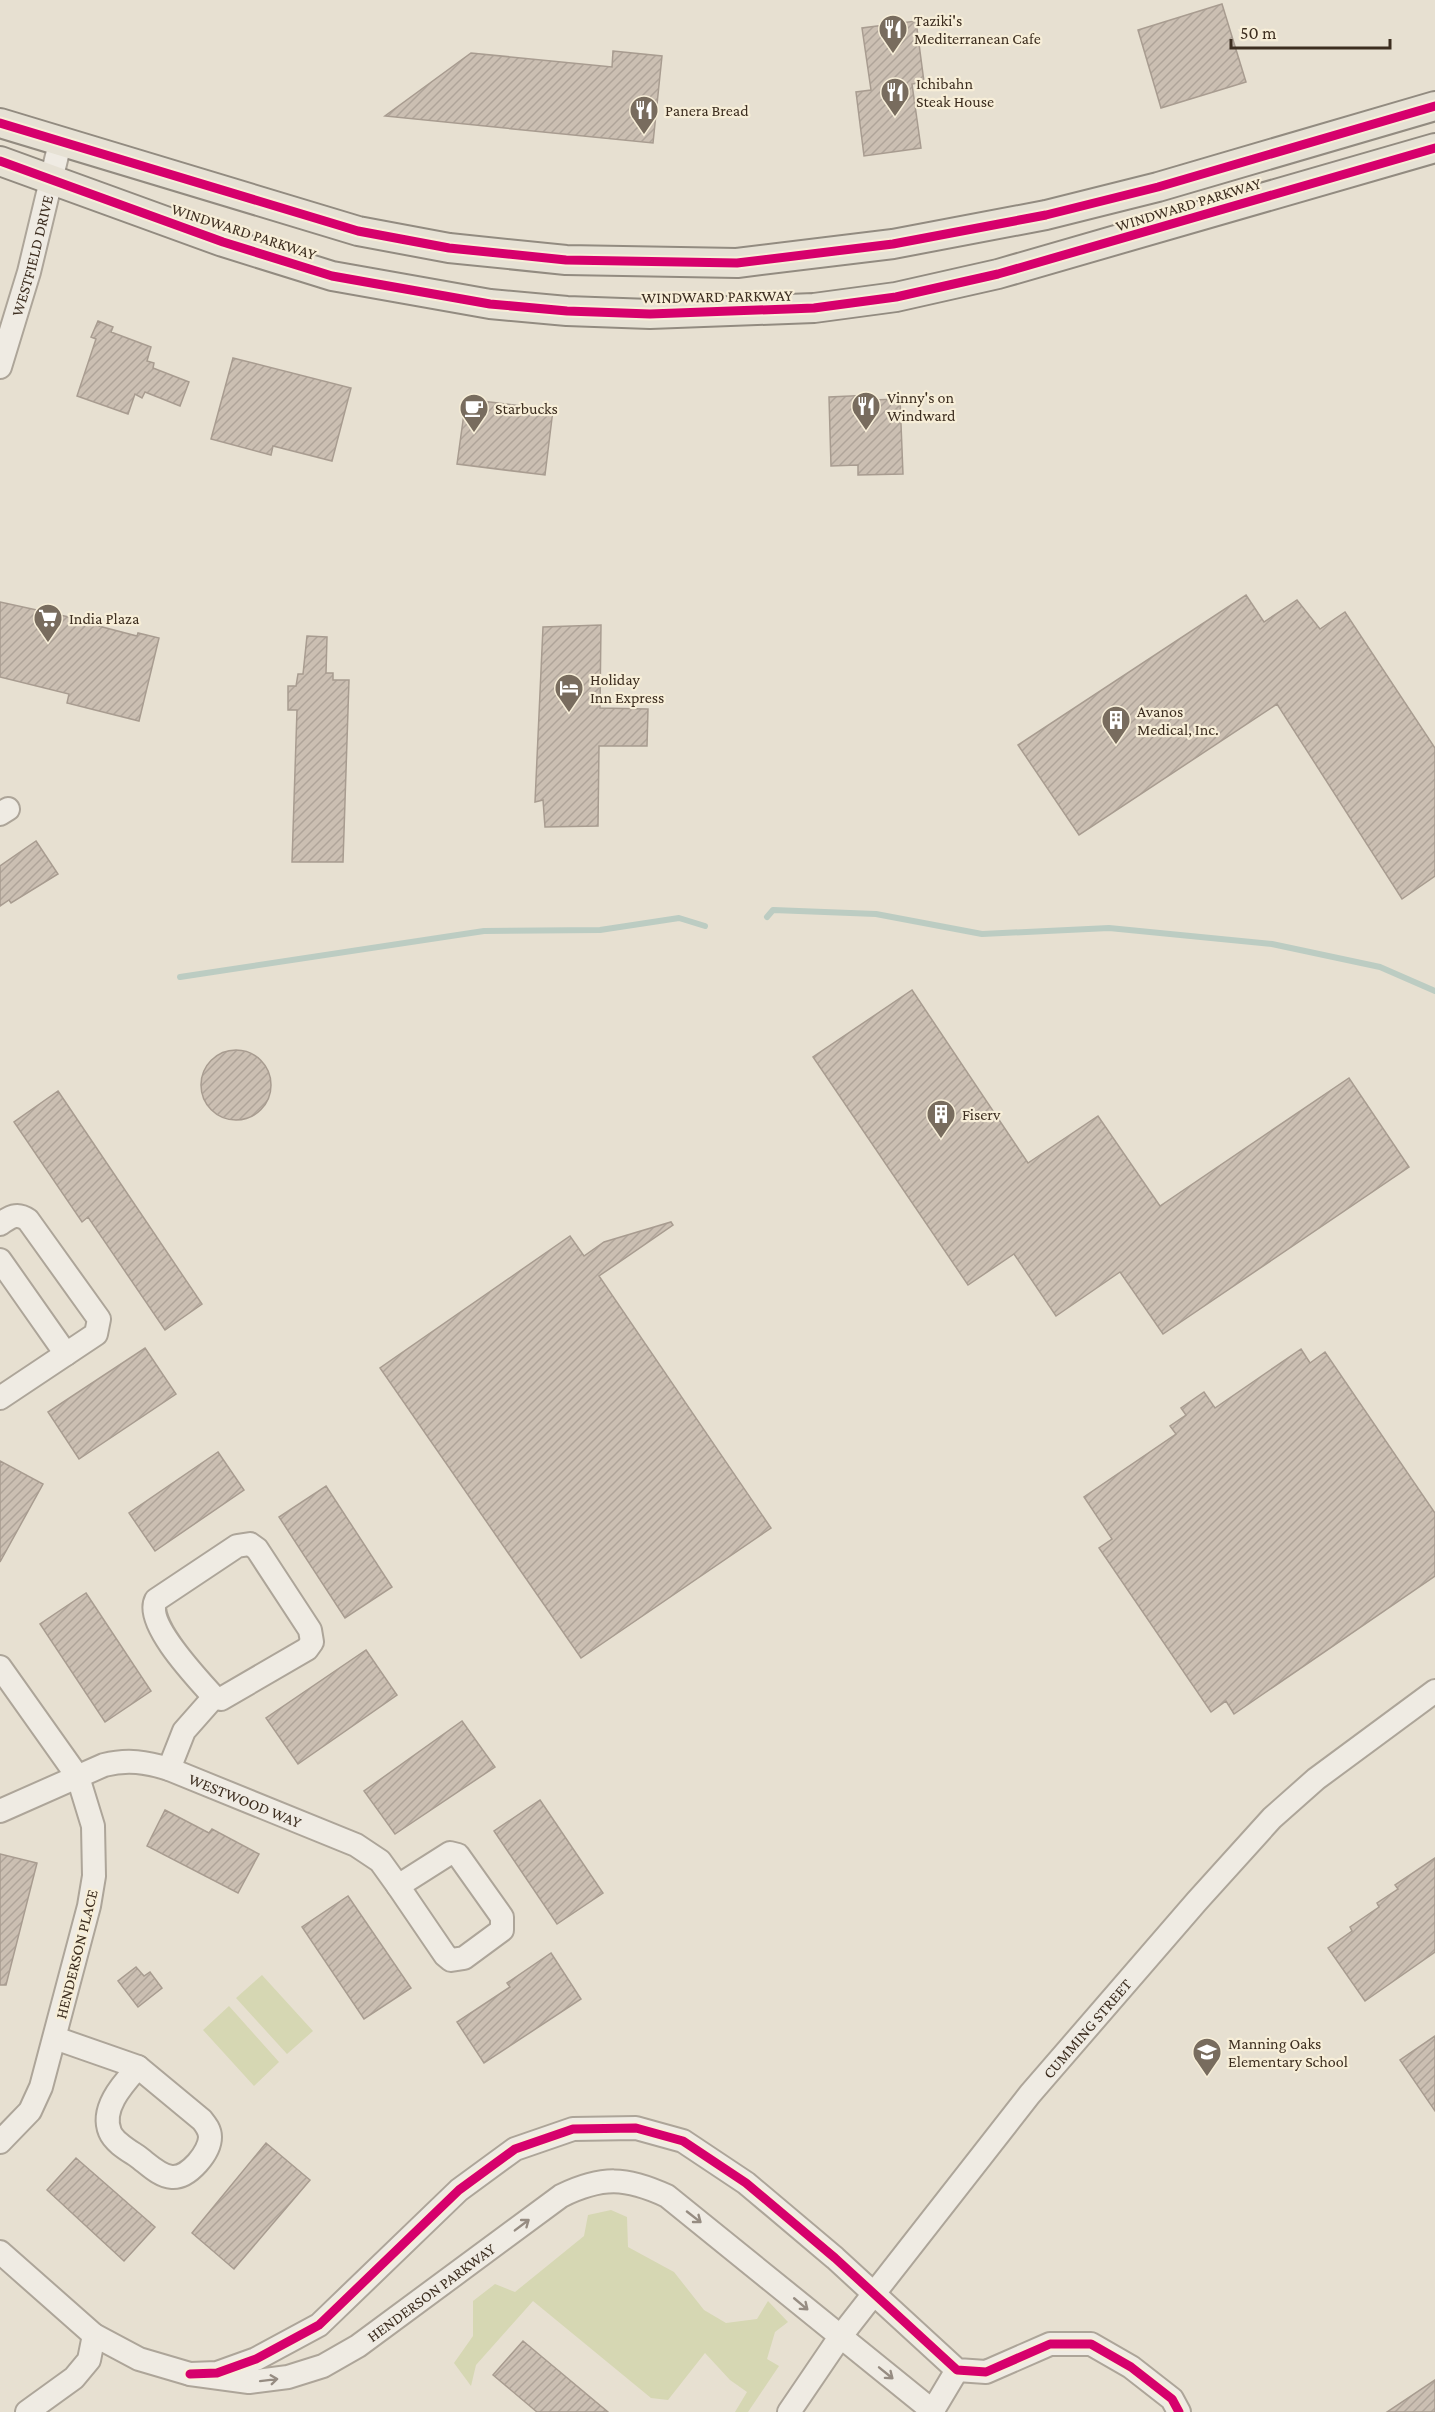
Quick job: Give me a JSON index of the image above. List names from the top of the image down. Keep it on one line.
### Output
{"streets":{"main road":["WINDWARD PARKWAY"],"street":["WESTFIELD DRIVE","WESTWOOD WAY","HENDERSON PLACE","CUMMING STREET","HENDERSON PARKWAY"]},"crossings":[["WINDWARD PARKWAY","WESTFIELD DRIVE"],["WESTWOOD WAY","HENDERSON PLACE"],["CUMMING STREET","HENDERSON PARKWAY"]],"one_way":["HENDERSON PARKWAY"],"places":{"restaurant":["Taziki's Mediterranean Cafe","Ichibahn Steak House","Panera Bread","Vinny's on Windward"],"cafe":["Starbucks"],"supermarket":["India Plaza"],"hotel":["Holiday Inn Express"],"building":["Avanos Medical, Inc.","Fiserv"],"school or university":["Manning Oaks Elementary School"]},"scale_bar":"50 m"}
